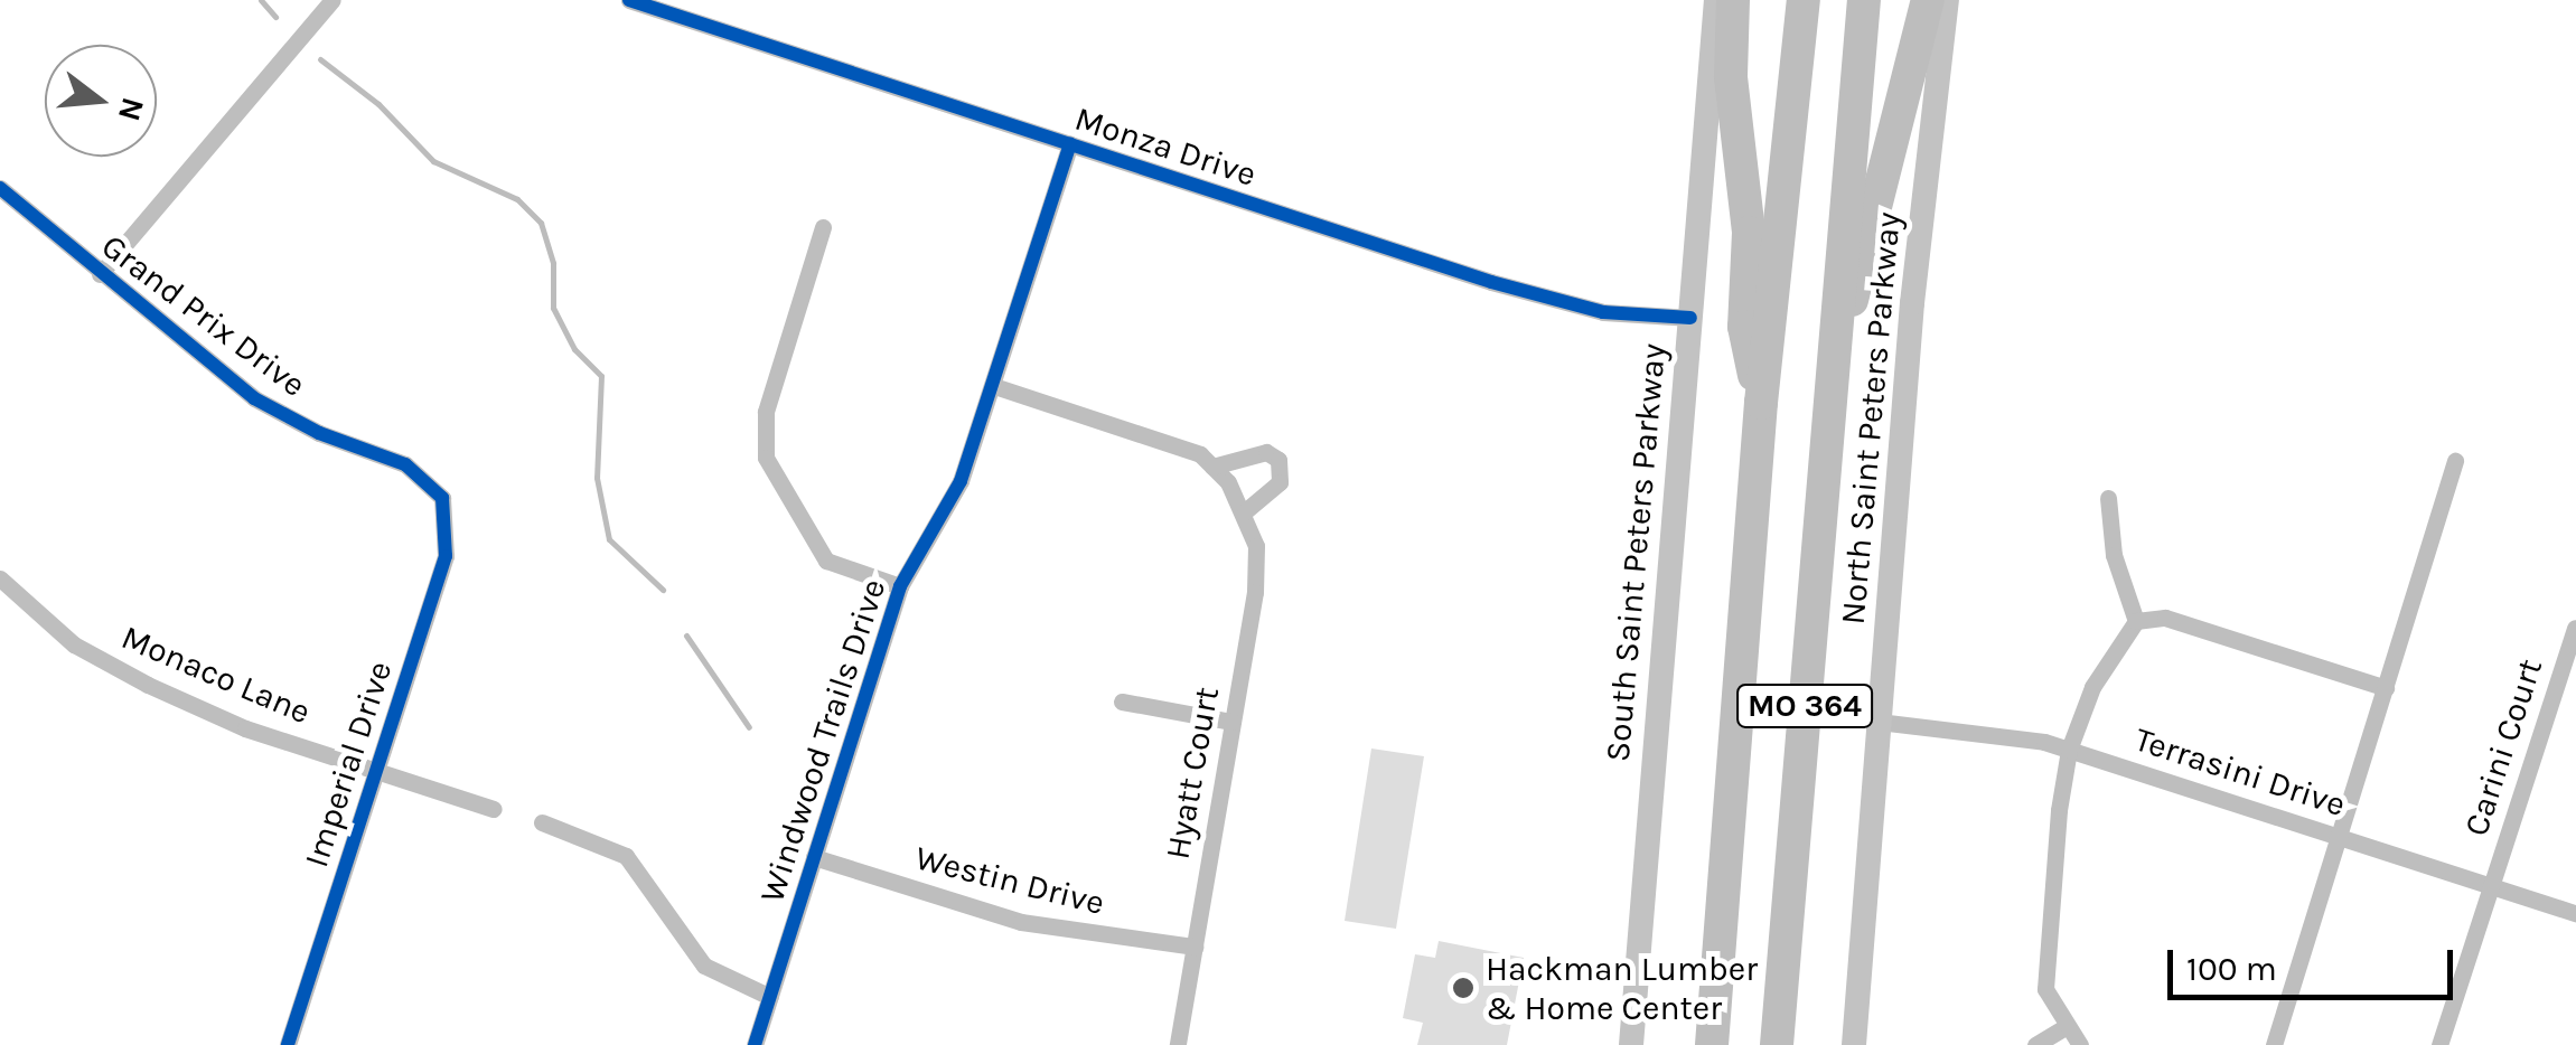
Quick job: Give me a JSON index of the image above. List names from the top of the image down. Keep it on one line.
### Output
{"streets":{"highway":["MO 364"],"main road":["North Saint Peters Parkway","South Saint Peters Parkway"],"street":["Monza Drive","Grand Prix Drive","Monaco Lane","Windwood Trails Drive","Carini Court","Imperial Drive","Terrasini Drive","Hyatt Court","Westin Drive"]},"crossings":[["Monza Drive","South Saint Peters Parkway"],["Monza Drive","Windwood Trails Drive"],["Grand Prix Drive","Imperial Drive"],["North Saint Peters Parkway","Terrasini Drive"],["Monaco Lane","Imperial Drive"],["Windwood Trails Drive","Hyatt Court"],["Windwood Trails Drive","Westin Drive"],["Carini Court","Terrasini Drive"],["Hyatt Court","Westin Drive"]],"places":["Hackman Lumber & Home Center"],"scale_bar":"100 m","north":"right"}
